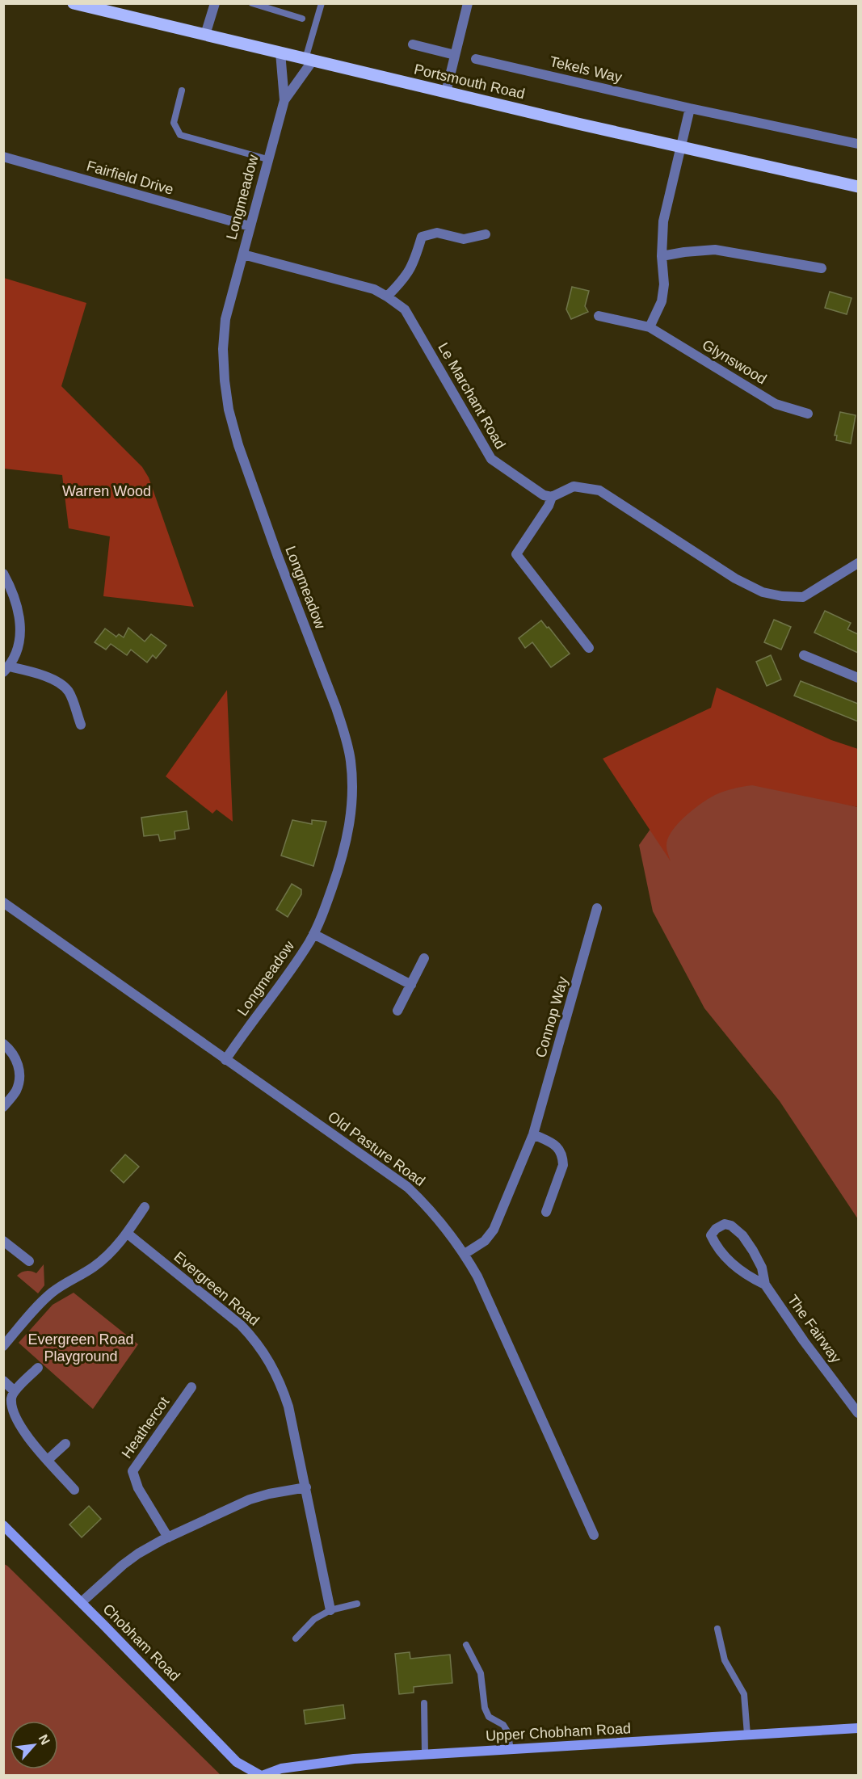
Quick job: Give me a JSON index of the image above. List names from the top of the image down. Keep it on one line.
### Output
{"streets":{"main road":["Portsmouth Road","Chobham Road","Upper Chobham Road"],"street":["Tekels Way","Fairfield Drive","Longmeadow","Glynswood","Le Marchant Road","Connop Way","Old Pasture Road","Evergreen Road","The Fairway","Heathercot"]},"crossings":[["Fairfield Drive","Longmeadow"],["Longmeadow","Le Marchant Road"],["Longmeadow","Old Pasture Road"],["Connop Way","Old Pasture Road"],["Chobham Road","Upper Chobham Road"]],"parks":["Warren Wood","Evergreen Road Playground"],"north":"top right"}
